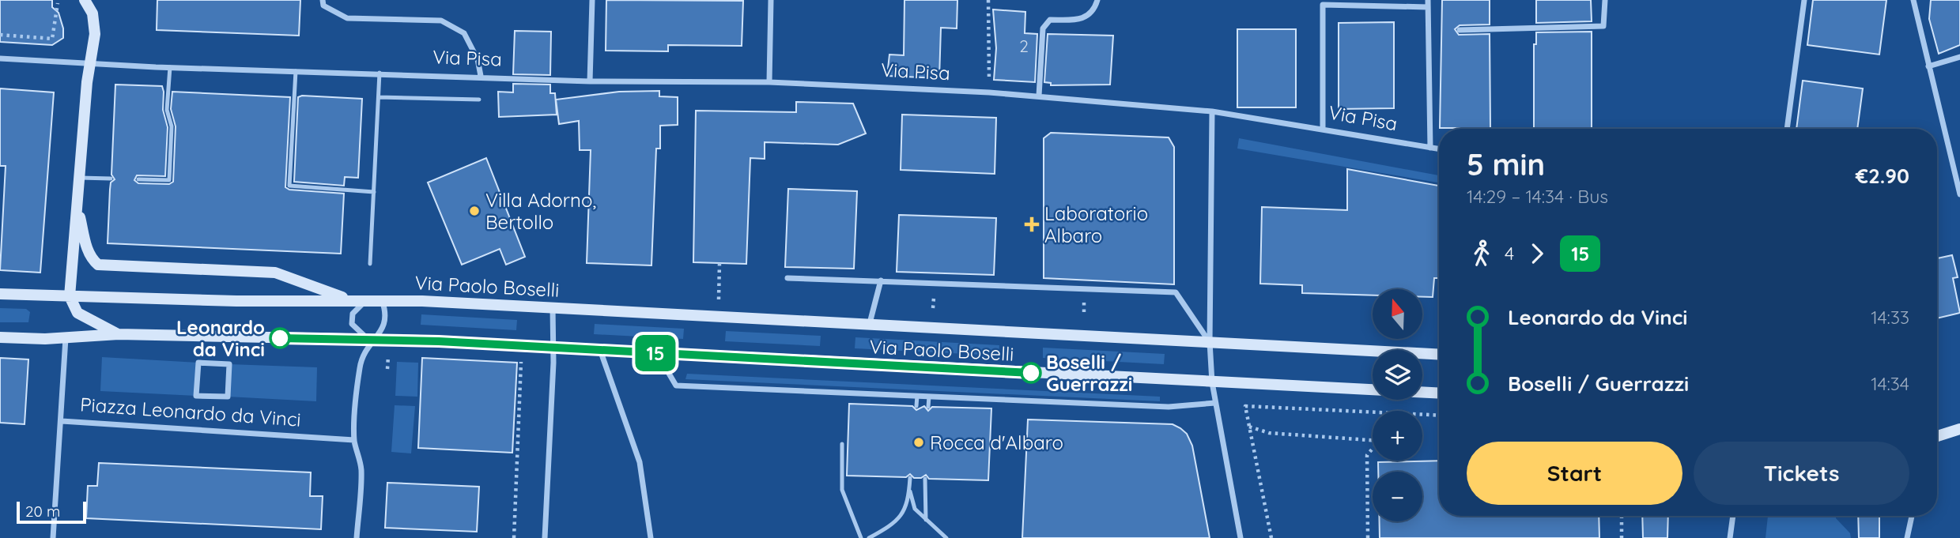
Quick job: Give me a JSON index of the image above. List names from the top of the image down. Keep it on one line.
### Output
{"streets":{"main road":["Via Paolo Boselli"],"street":["Via Pisa","Piazza Leonardo da Vinci"]},"places":{"other":["Villa Adorno, Bertollo","Leonardo da Vinci","Boselli / Guerrazzi","Rocca d'Albaro"],"health":["Laboratorio Albaro"]},"lines":["bus line 15"],"house_numbers":["2"],"scale_bar":"20 m","north":"top","page":{"on_map":"15","heading":["5 min","14:29 – 14:34 · Bus","€2.90"],"legs":["4","15"],"list":[{"name":"Leonardo da Vinci","value":"14:33"},{"name":"Boselli / Guerrazzi","value":"14:34"}],"map_buttons":["+","−"],"buttons":["Start","Tickets"],"scale":"20 m"}}
